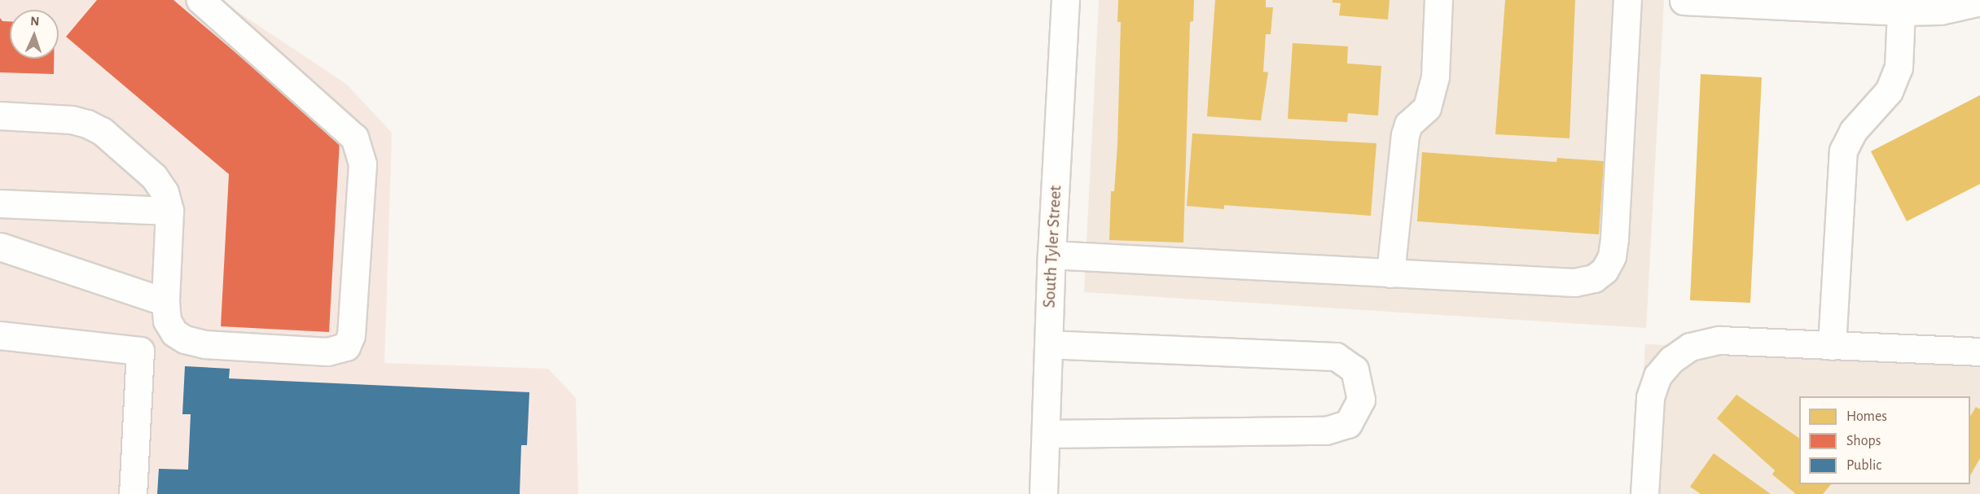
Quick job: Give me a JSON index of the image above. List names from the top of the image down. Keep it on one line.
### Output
{"streets":{"street":["South Tyler Street"]},"legend":["Homes","Shops","Public"],"north":"top"}
